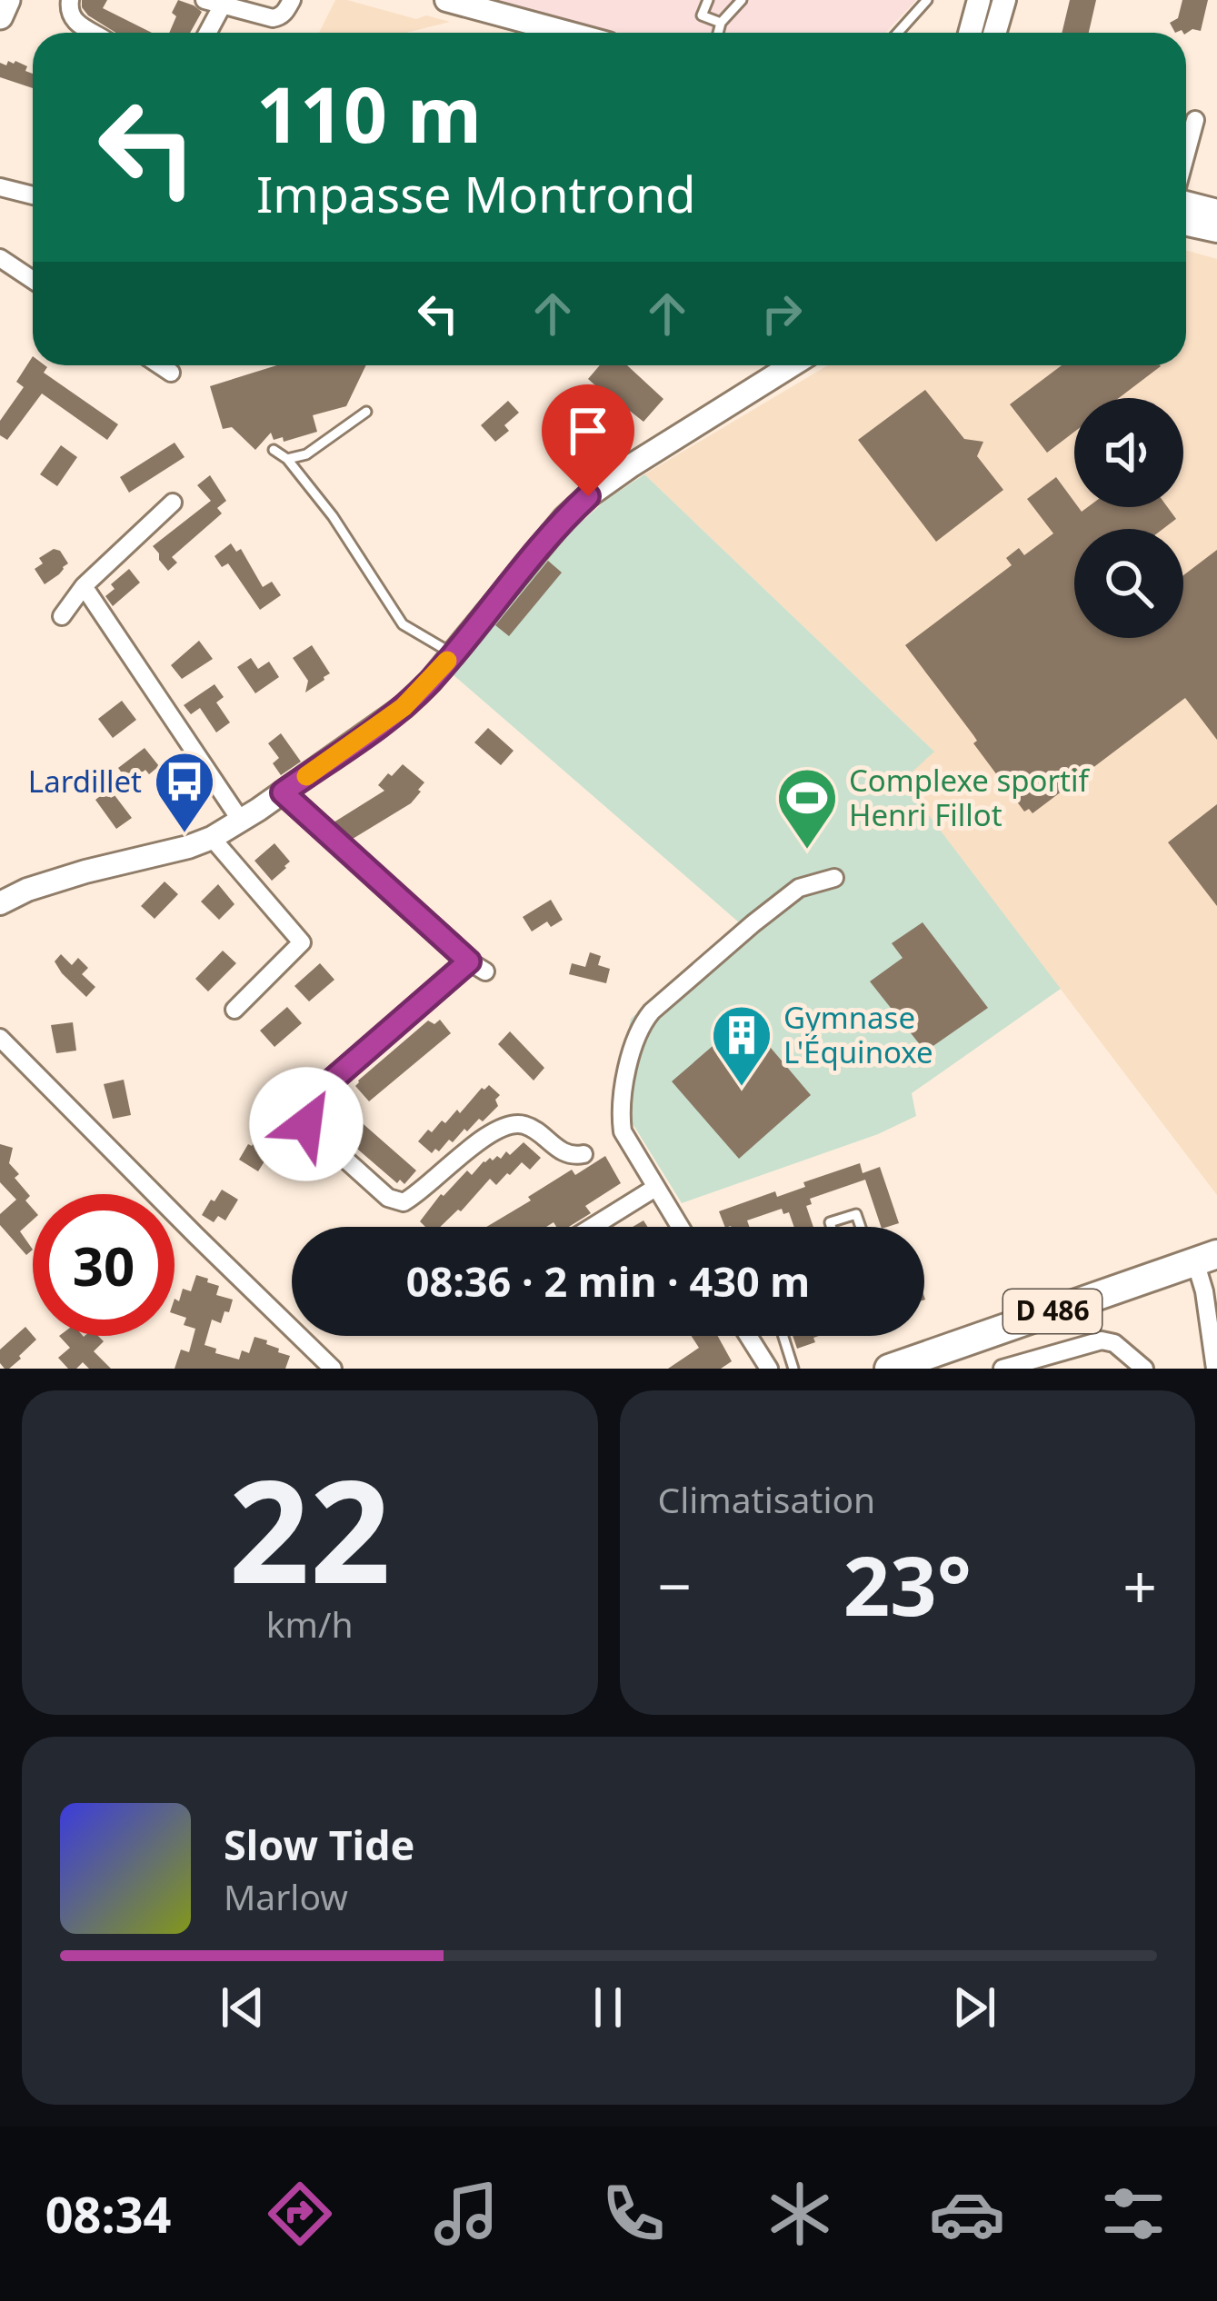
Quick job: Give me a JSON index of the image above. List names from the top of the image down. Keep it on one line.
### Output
{"streets":{"main road":["D 486"]},"places":{"bus stop":["Lardillet"],"sports":["Complexe sportif Henri Fillot"],"building":["Gymnase L'Équinoxe"]},"page":{"turn":["110 m","Impasse Montrond"],"limit":"30","trip":"08:36 · 2 min · 430 m","tile":[["22","km/h"],"Climatisation"],"heat":["−","23°","+"],"song":["Slow Tide","Marlow"],"tabs":"08:34"}}
